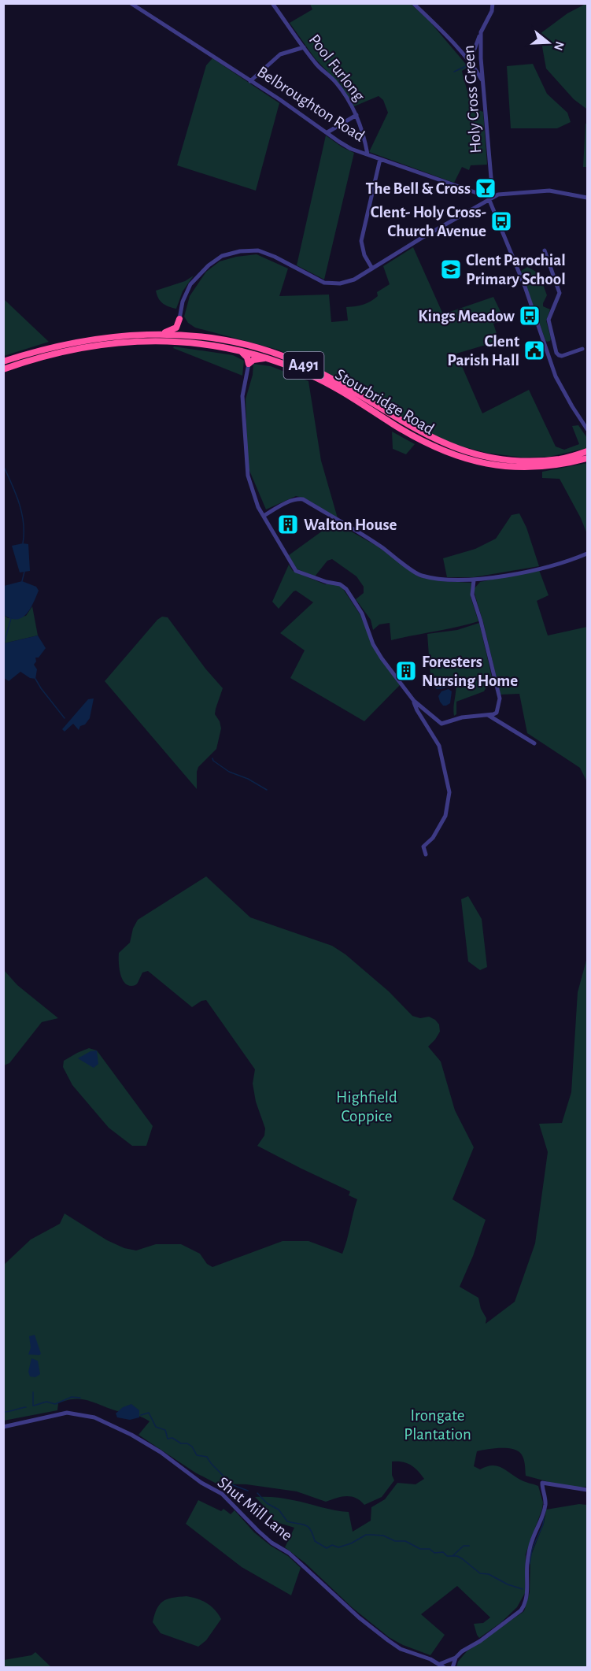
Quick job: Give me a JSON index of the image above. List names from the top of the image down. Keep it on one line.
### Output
{"streets":{"highway":["A491","Stourbridge Road"],"street":["Pool Furlong","Holy Cross Green","Belbroughton Road","Shut Mill Lane"]},"crossings":[["Pool Furlong","Belbroughton Road"],["Holy Cross Green","Belbroughton Road"]],"parks":["Highfield Coppice","Irongate Plantation"],"places":{"bar":["The Bell & Cross"],"bus stop":["Clent- Holy Cross- Church Avenue","Kings Meadow"],"school or university":["Clent Parochial Primary School"],"public building":["Clent Parish Hall"],"building":["Walton House","Foresters Nursing Home"]},"north":"right"}
